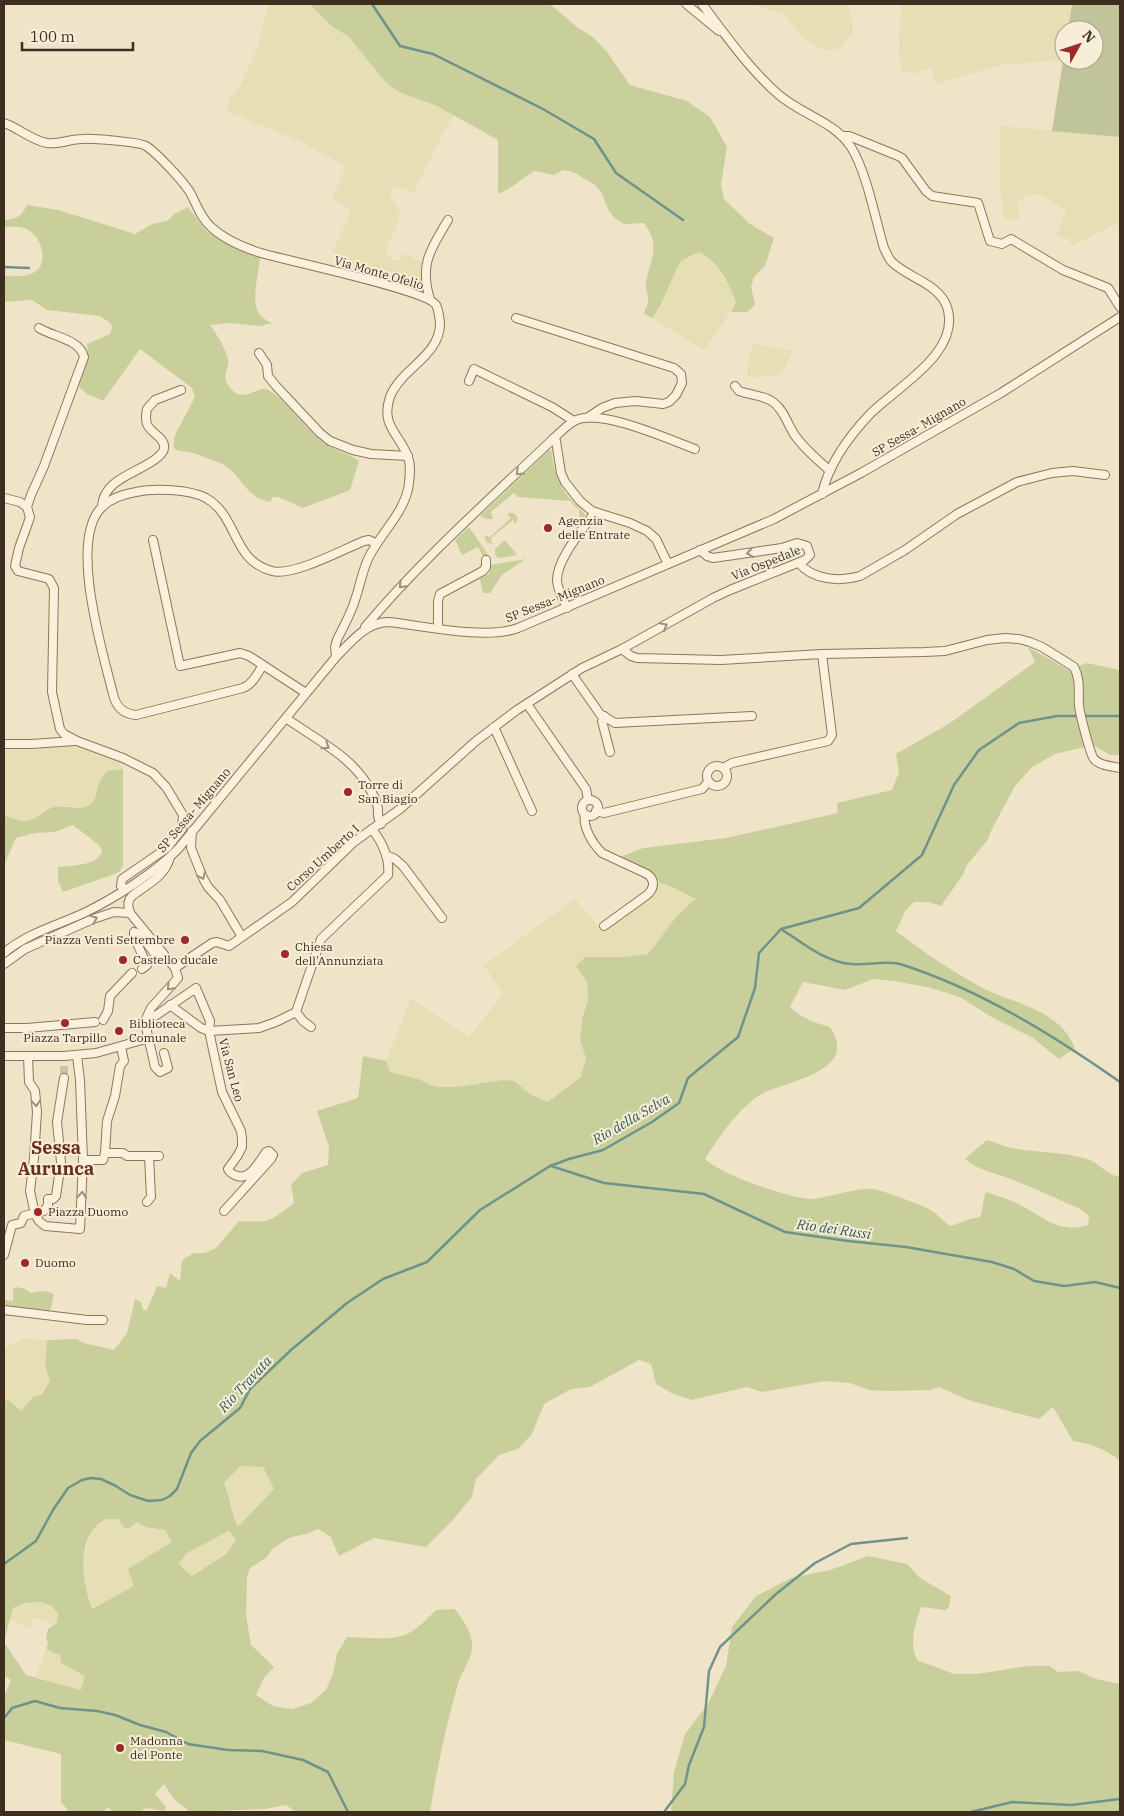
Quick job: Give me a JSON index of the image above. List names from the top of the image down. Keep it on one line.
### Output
{"streets":{"street":["Via Monte Ofelio","SP Sessa- Mignano","Via Ospedale","Corso Umberto I","Via San Leo"]},"crossings":[["Via Monte Ofelio","SP Sessa- Mignano"],["SP Sessa- Mignano","Via Ospedale"],["Via Ospedale","Corso Umberto I"]],"districts":["Sessa Aurunca"],"water":["Rio della Selva","Rio dei Russi","Rio Travata"],"places":["Agenzia delle Entrate","Torre di San Biagio","Piazza Venti Settembre","Chiesa dell'Annunziata","Castello ducale","Piazza Tarpillo","Biblioteca Comunale","Piazza Duomo","Duomo","Madonna del Ponte"],"scale_bar":"100 m","north":"top right"}
